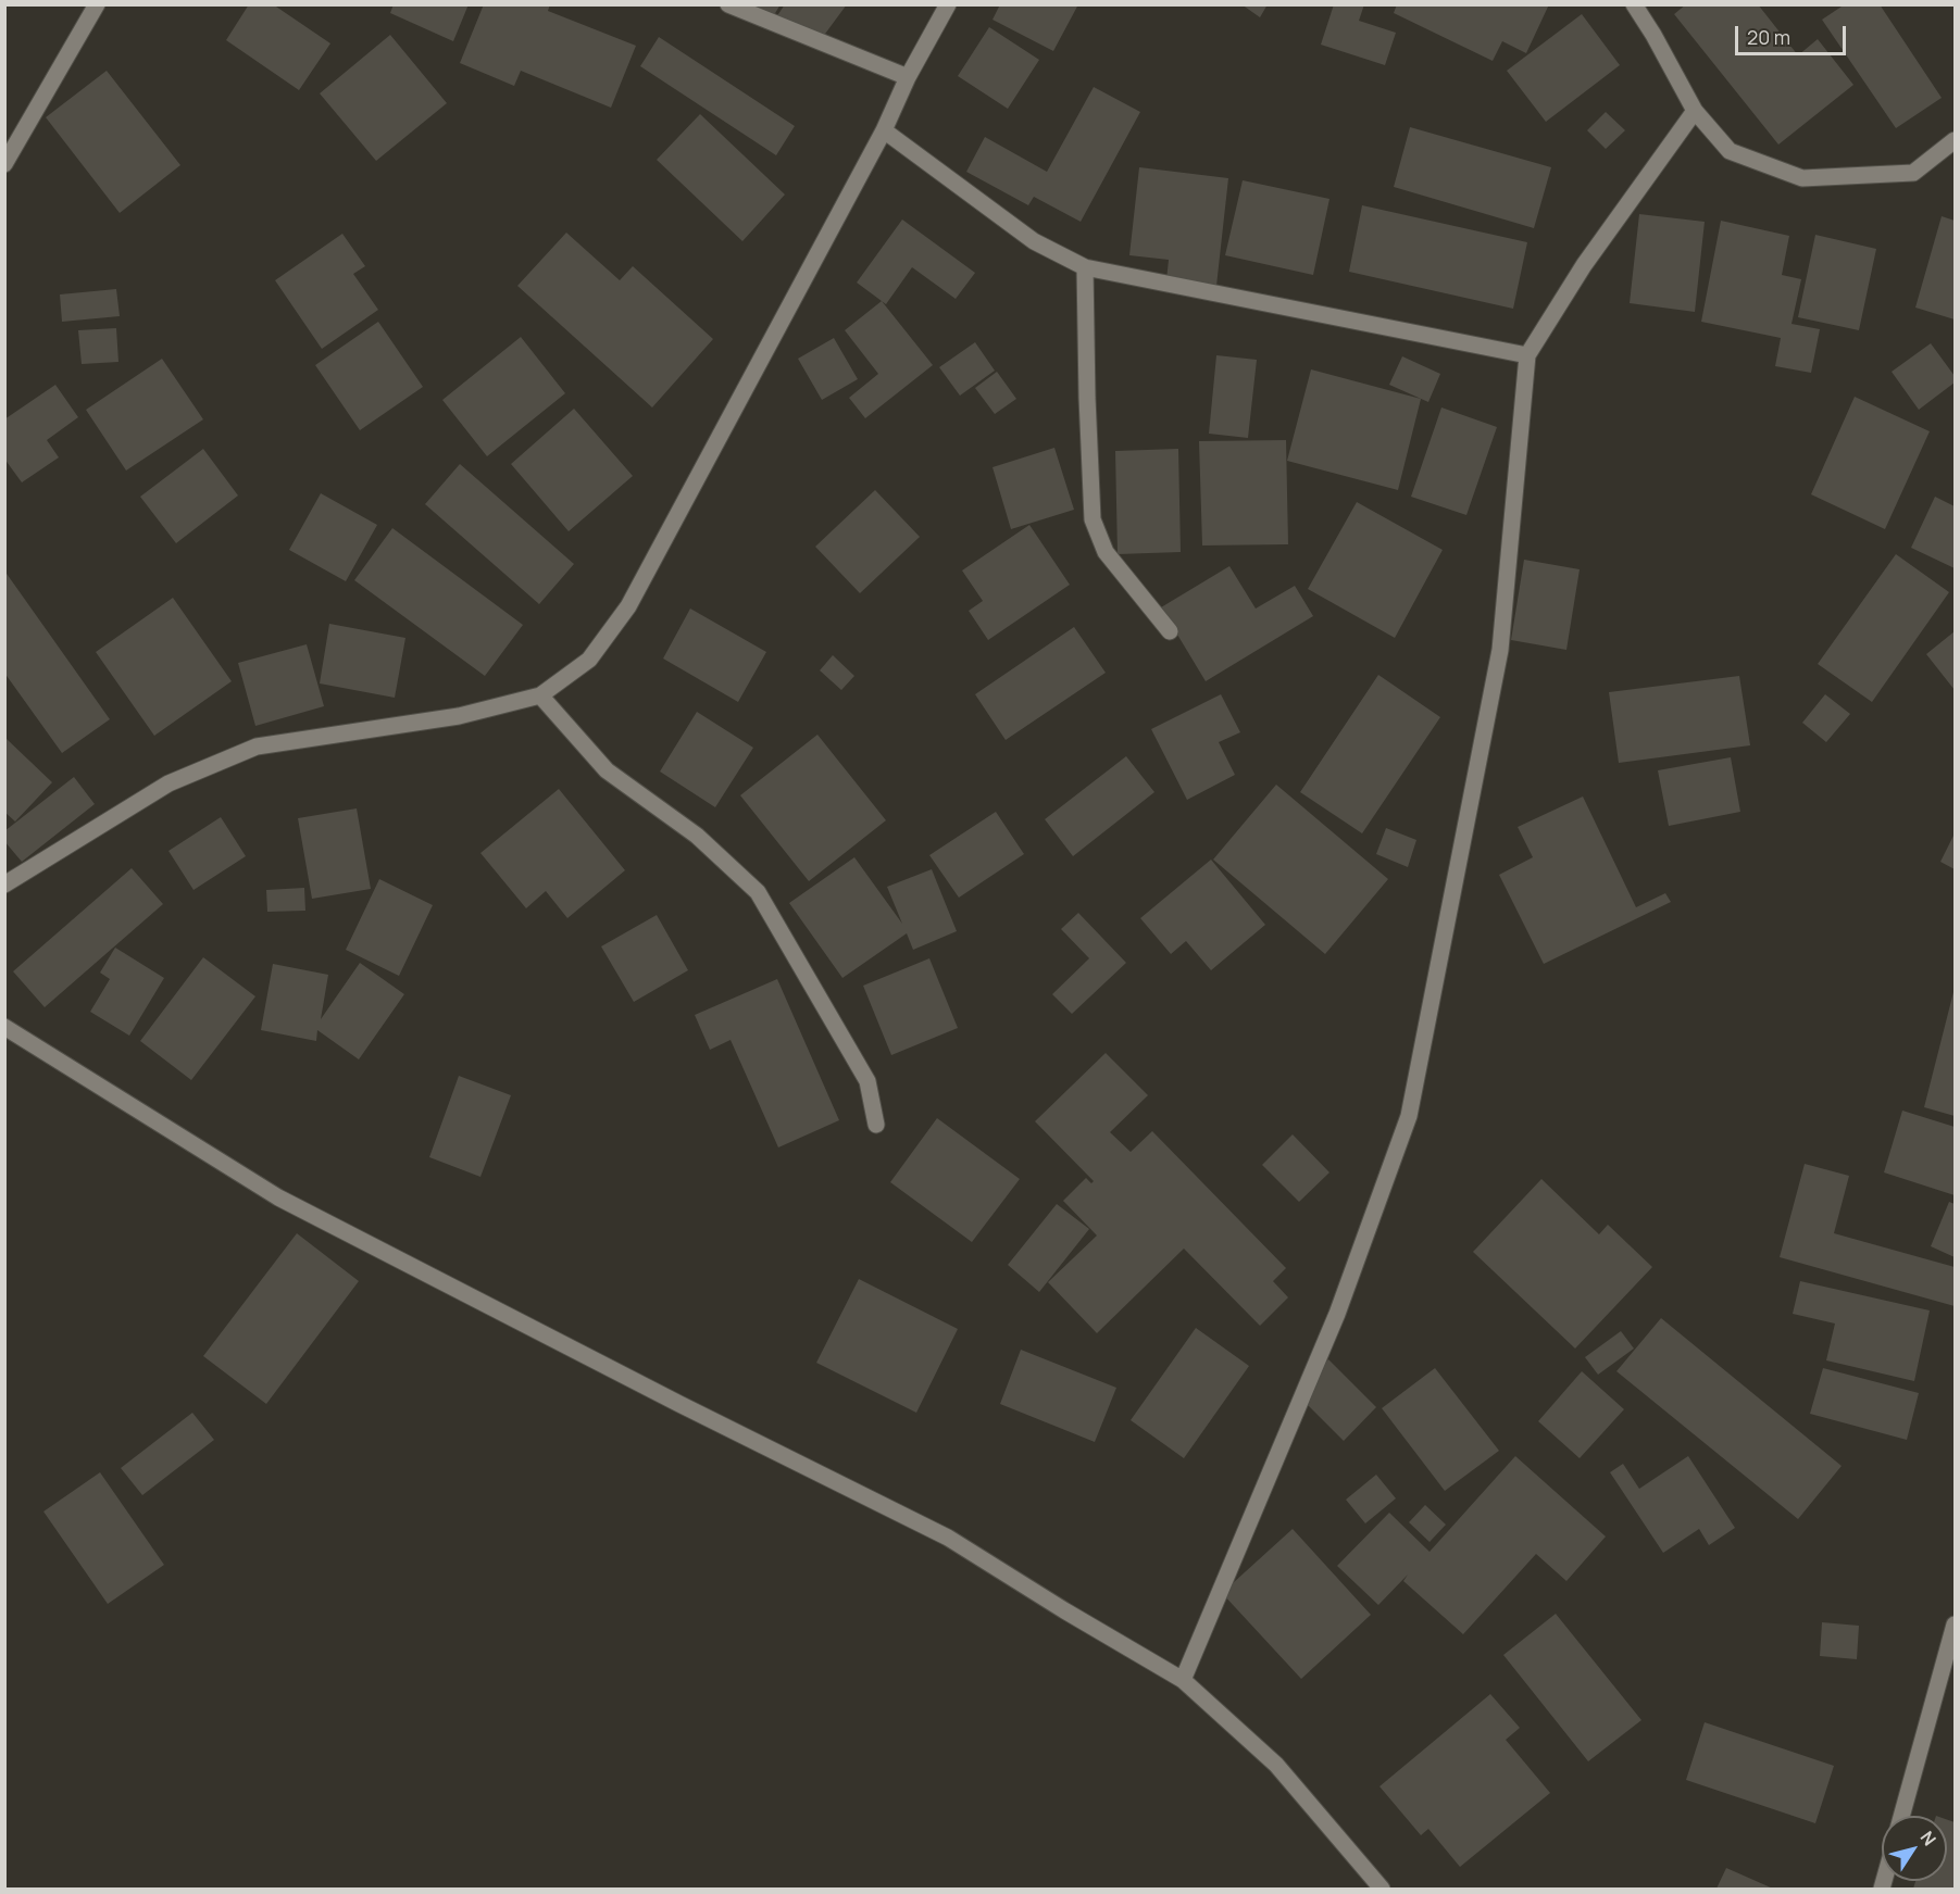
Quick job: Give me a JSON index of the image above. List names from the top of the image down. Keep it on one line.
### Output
{"scale_bar":"20 m","north":"top right"}
